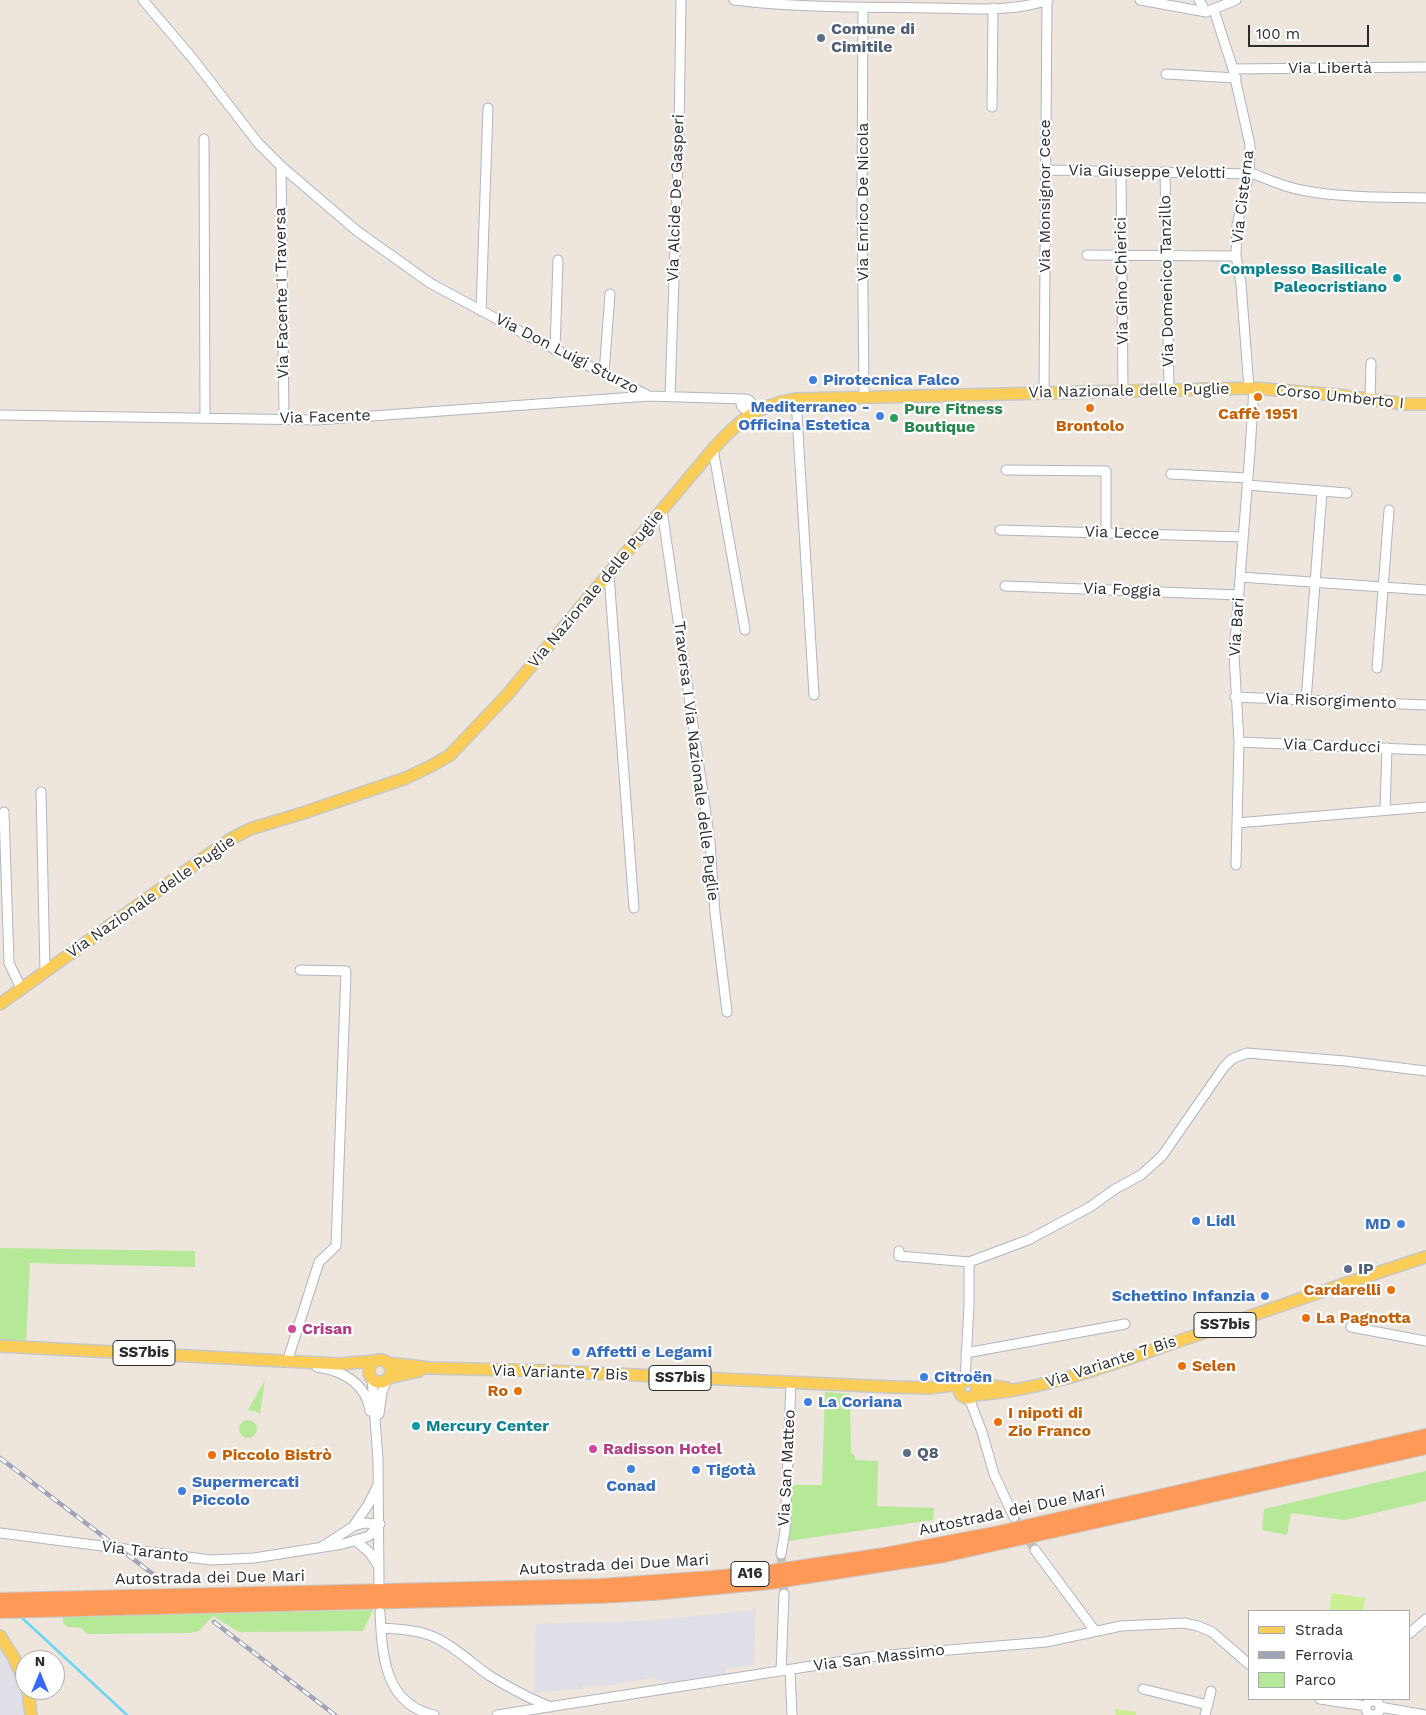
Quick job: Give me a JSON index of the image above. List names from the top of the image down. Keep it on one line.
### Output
{"streets":{"highway":["Autostrada dei Due Mari","A16"],"main road":["Via Nazionale delle Puglie","Corso Umberto I","SS7bis","Via Variante 7 Bis"],"street":["Via Libertà","Via Giuseppe Velotti","Via Monsignor Cece","Via Cisterna","Via Alcide De Gasperi","Via Enrico De Nicola","Via Gino Chierici","Via Domenico Tanzillo","Via Facente I Traversa","Via Don Luigi Sturzo","Via Facente","Via Lecce","Via Foggia","Via Bari","Via Risorgimento","Via Carducci","Traversa I Via Nazionale delle Puglie","Via San Matteo","Via Taranto","Via San Massimo"]},"crossings":[["Via Libertà","Via Cisterna"],["Via Giuseppe Velotti","Via Monsignor Cece"],["Via Giuseppe Velotti","Via Cisterna"],["Via Giuseppe Velotti","Via Gino Chierici"],["Via Giuseppe Velotti","Via Domenico Tanzillo"],["Via Monsignor Cece","Via Nazionale delle Puglie"],["Via Cisterna","Via Nazionale delle Puglie"],["Via Cisterna","Corso Umberto I"],["Via Cisterna","Via Bari"],["Via Alcide De Gasperi","Via Don Luigi Sturzo"],["Via Enrico De Nicola","Via Nazionale delle Puglie"],["Via Gino Chierici","Via Nazionale delle Puglie"],["Via Domenico Tanzillo","Via Nazionale delle Puglie"],["Via Facente I Traversa","Via Don Luigi Sturzo"],["Via Facente I Traversa","Via Facente"],["Via Don Luigi Sturzo","Via Nazionale delle Puglie"],["Via Don Luigi Sturzo","Via Facente"],["Via Nazionale delle Puglie","Corso Umberto I"],["Via Nazionale delle Puglie","Via Bari"],["Via Nazionale delle Puglie","Traversa I Via Nazionale delle Puglie"],["Corso Umberto I","Via Bari"],["Via Lecce","Via Bari"],["Via Foggia","Via Bari"],["Via Bari","Via Risorgimento"],["Via Bari","Via Carducci"],["SS7bis","Via Variante 7 Bis"],["Via Variante 7 Bis","Via San Matteo"]],"places":["Comune di Cimitile","Complesso Basilicale Paleocristiano","Pirotecnica Falco","Caffè 1951","Brontolo","Mediterraneo - Officina Estetica","Pure Fitness Boutique","Lidl","MD","IP","Cardarelli","Schettino Infanzia","La Pagnotta","Crisan","Affetti e Legami","Selen","Citroën","Ro","La Coriana","I nipoti di Zio Franco","Mercury Center","Radisson Hotel","Q8","Piccolo Bistrò","Conad","Tigotà","Supermercati Piccolo"],"legend":["Strada","Ferrovia","Parco"],"scale_bar":"100 m","north":"top"}
